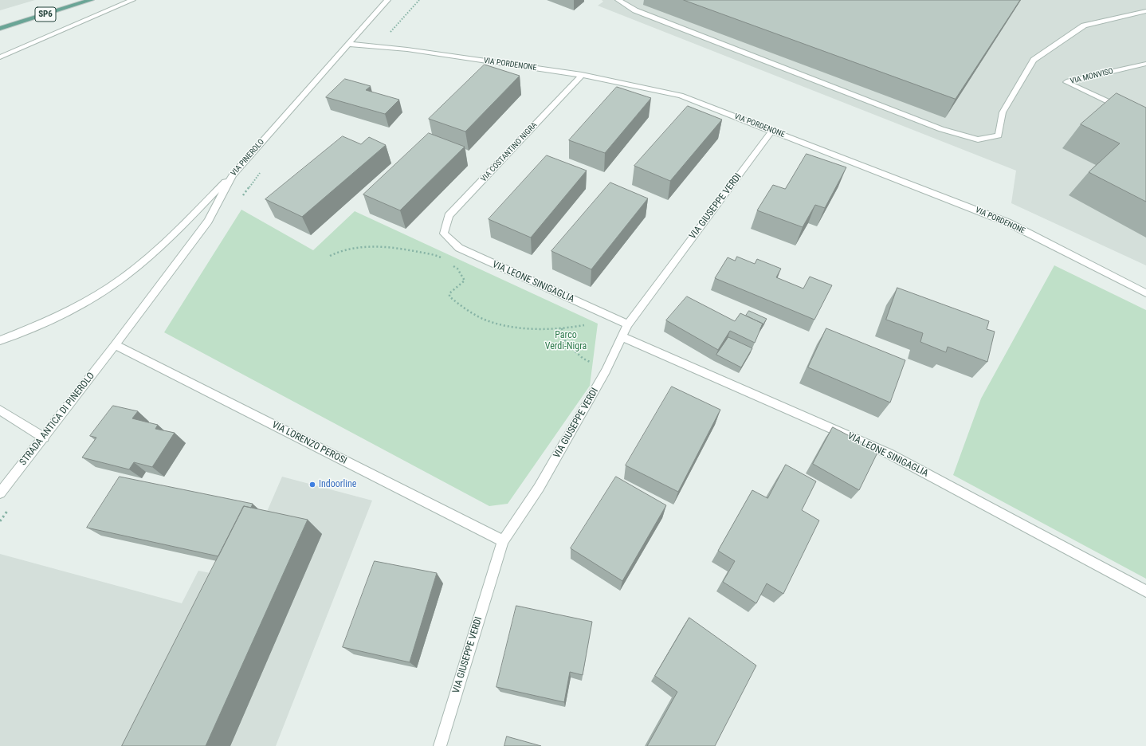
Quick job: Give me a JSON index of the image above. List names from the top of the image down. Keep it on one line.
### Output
{"streets":{"main road":["SP6"],"street":["VIA PORDENONE","VIA MONVISO","VIA COSTANTINO NIGRA","VIA PINEROLO","VIA GIUSEPPE VERDI","VIA LEONE SINIGAGLIA","STRADA ANTICA DI PINEROLO","VIA LORENZO PEROSI"]},"crossings":[["VIA PORDENONE","VIA COSTANTINO NIGRA"],["VIA PORDENONE","VIA PINEROLO"],["VIA PORDENONE","VIA GIUSEPPE VERDI"],["VIA COSTANTINO NIGRA","VIA LEONE SINIGAGLIA"],["VIA PINEROLO","STRADA ANTICA DI PINEROLO"],["VIA PINEROLO","VIA LORENZO PEROSI"],["VIA GIUSEPPE VERDI","VIA LEONE SINIGAGLIA"],["VIA GIUSEPPE VERDI","VIA LORENZO PEROSI"],["STRADA ANTICA DI PINEROLO","VIA LORENZO PEROSI"]],"parks":["Parco Verdi-Nigra"],"places":["Indoorline"]}
